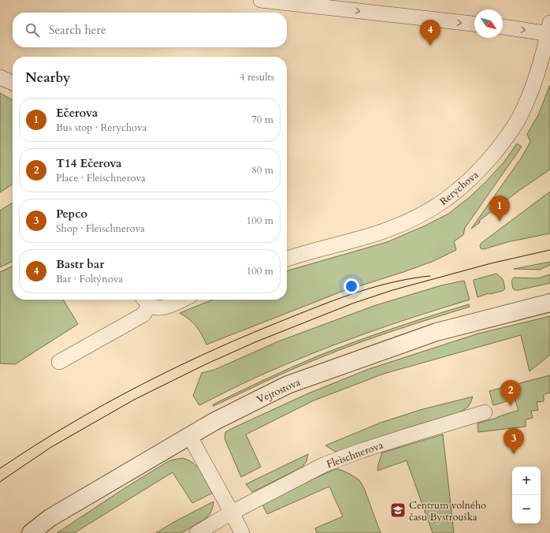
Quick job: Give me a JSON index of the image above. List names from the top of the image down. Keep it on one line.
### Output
{"streets":{"street":["Rerychova","Vejrostova","Fleischnerova"]},"places":{"school or university":["Centrum volného času Bystrouška"]},"north":"bottom right","page":{"search":"Search here","pins":["4","1","2","3"],"heading":["Nearby","4 results"],"list":[{"mark":"1","name":"Ečerova","note":"Bus stop · Rerychova","value":"70 m"},{"mark":"2","name":"T14 Ečerova","note":"Place · Fleischnerova","value":"80 m"},{"mark":"3","name":"Pepco","note":"Shop · Fleischnerova","value":"100 m"},{"mark":"4","name":"Bastr bar","note":"Bar · Foltýnova","value":"100 m"}],"map_buttons":["+","−"]}}
